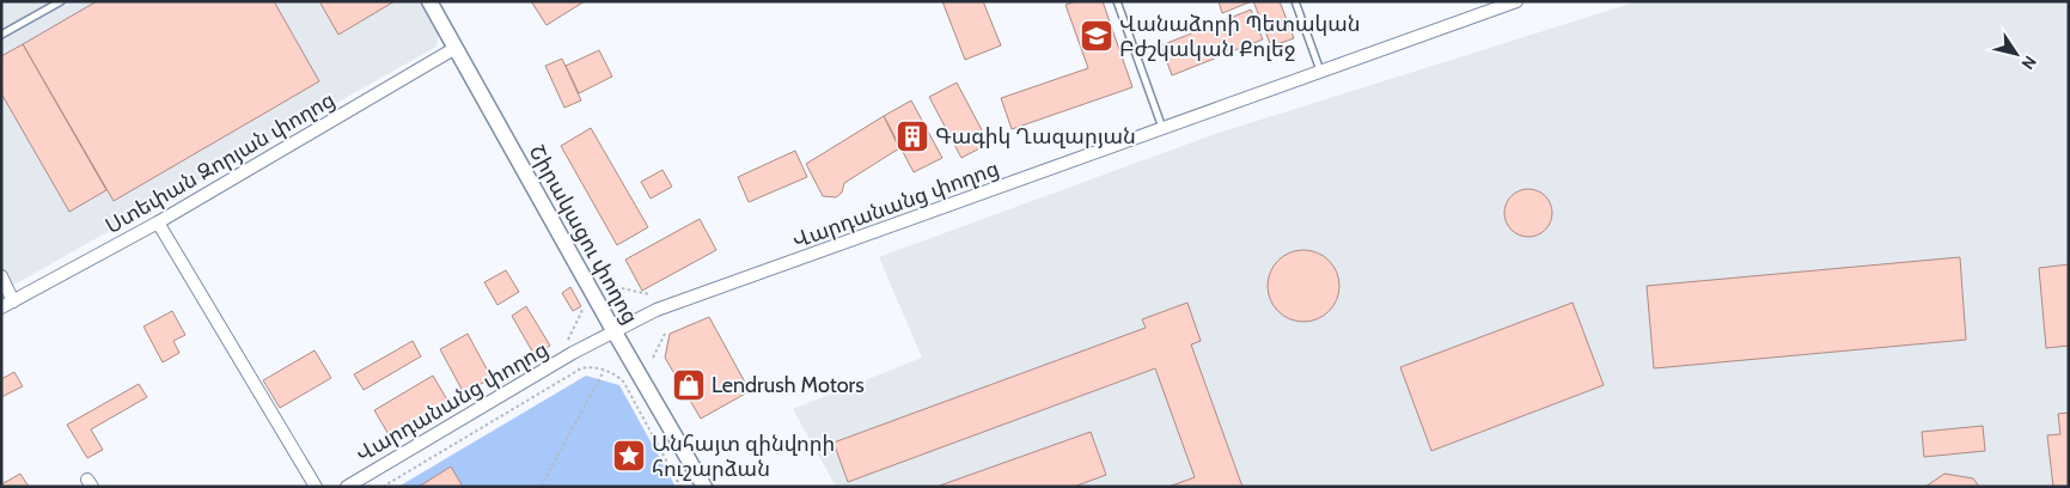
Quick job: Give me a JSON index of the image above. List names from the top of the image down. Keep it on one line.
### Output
{"streets":{"street":["Ստեփան Զորյան փողոց","Վարդանանց փողոց","Շիրակացու փողոց"]},"crossings":[["Ստեփան Զորյան փողոց","Շիրակացու փողոց"],["Վարդանանց փողոց","Շիրակացու փողոց"]],"places":{"school or university":["Վանաձորի Պետական Բժշկական Քոլեջ"],"building":["Գագիկ Ղազարյան"],"shop":["Lendrush Motors"],"place":["Անհայտ զինվորի հուշարձան"]},"north":"bottom right"}
